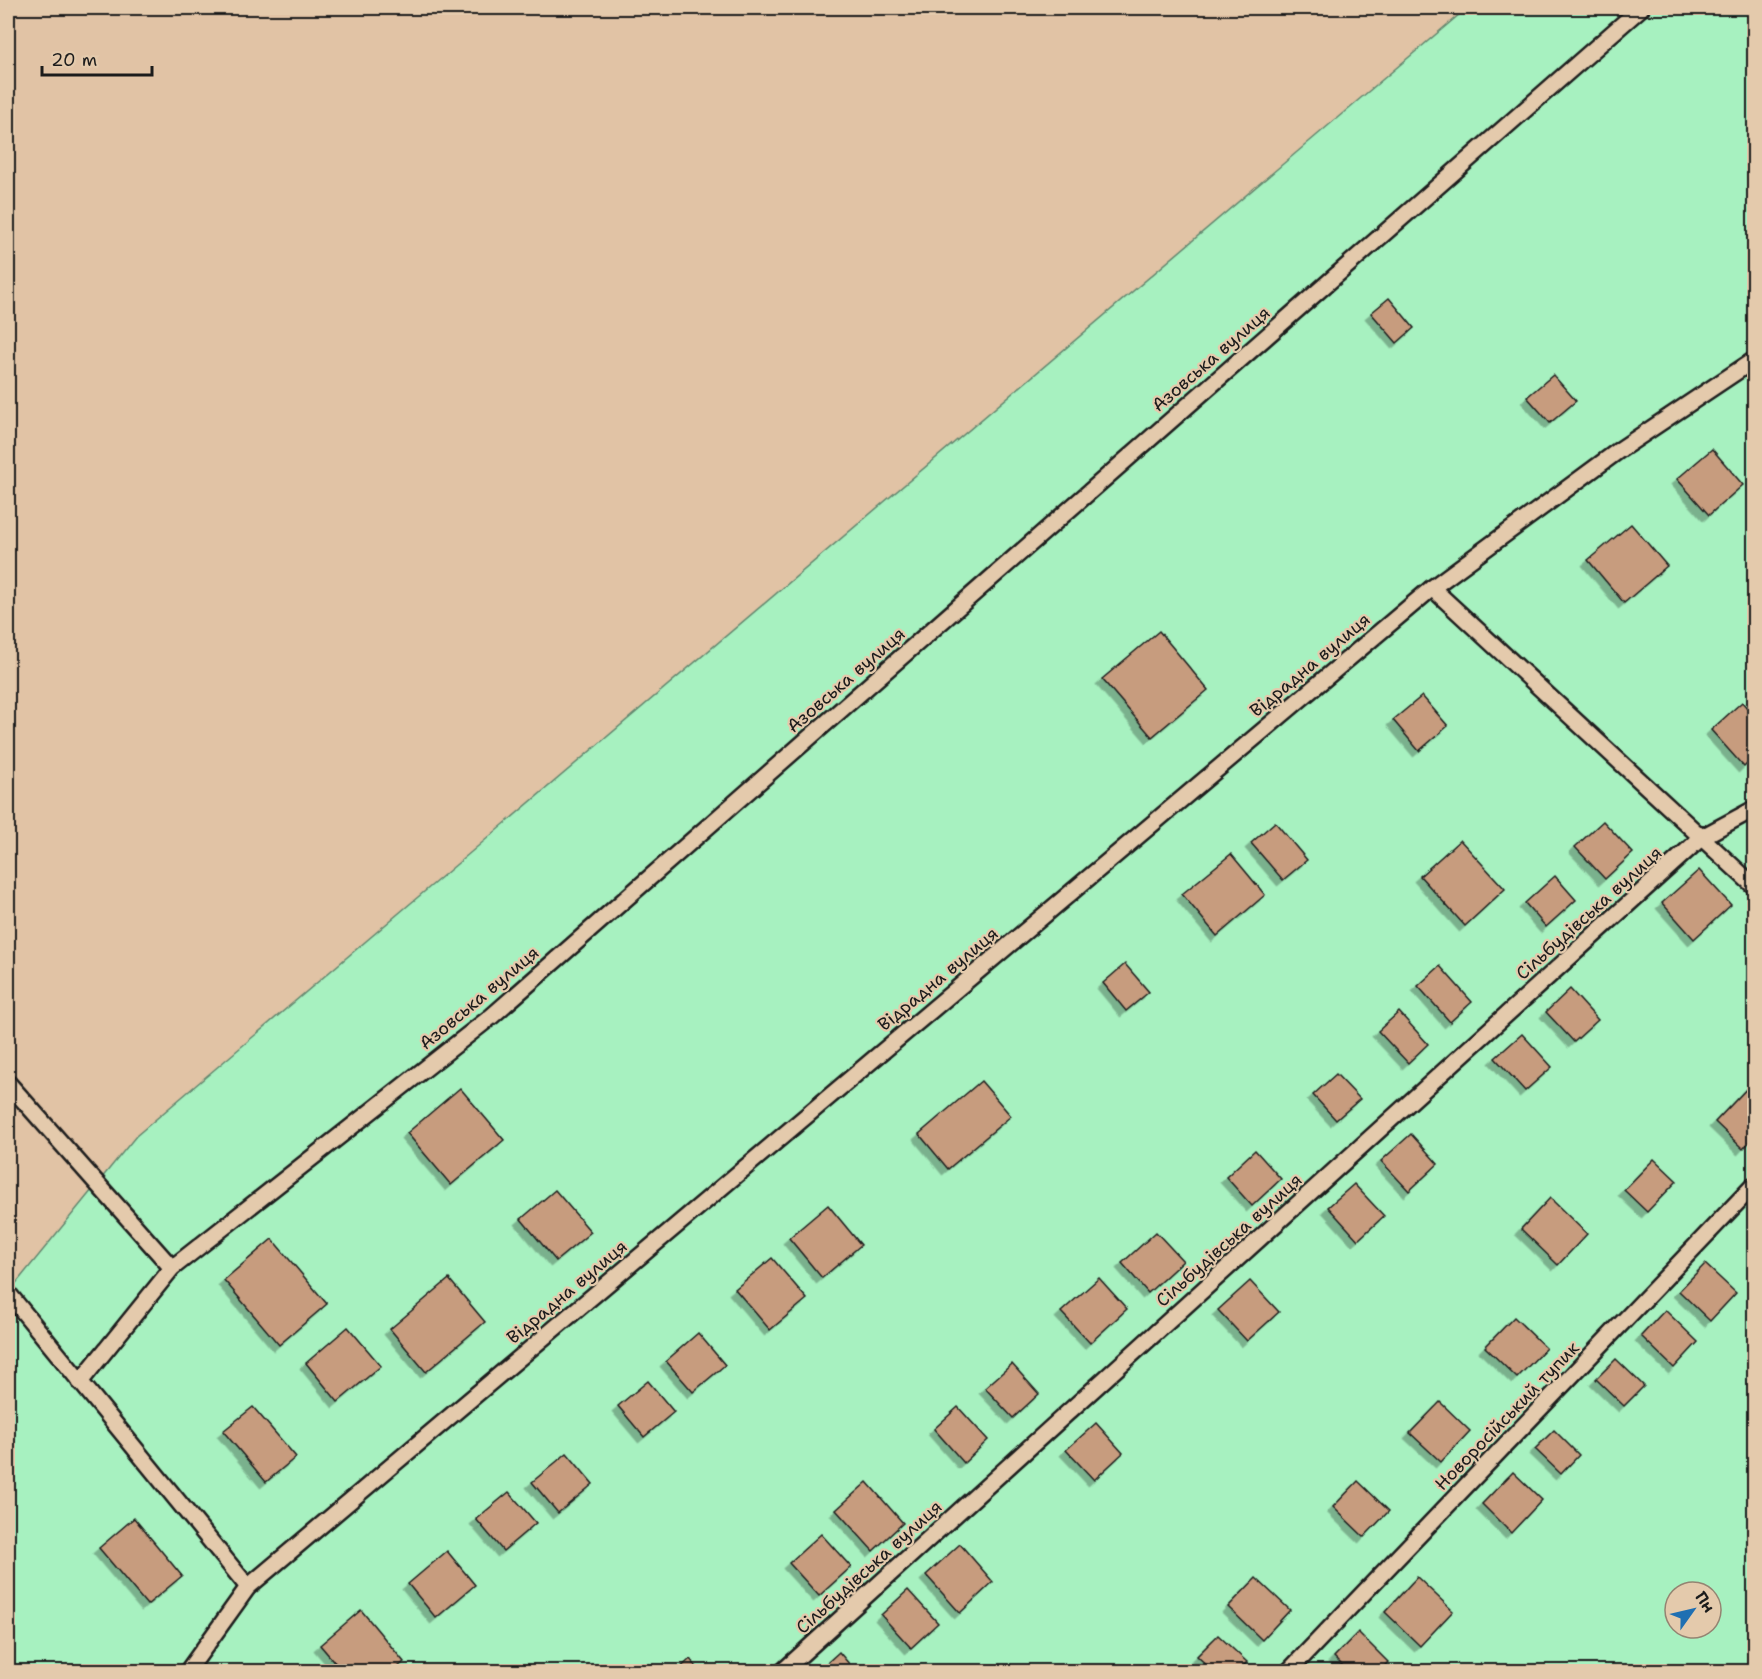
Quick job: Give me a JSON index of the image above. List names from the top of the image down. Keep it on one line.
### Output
{"streets":{"lane":["Азовська вулиця","Відрадна вулиця","Сільбудівська вулиця","Новоросійський тупик"]},"scale_bar":"20 m","north":"top right"}
